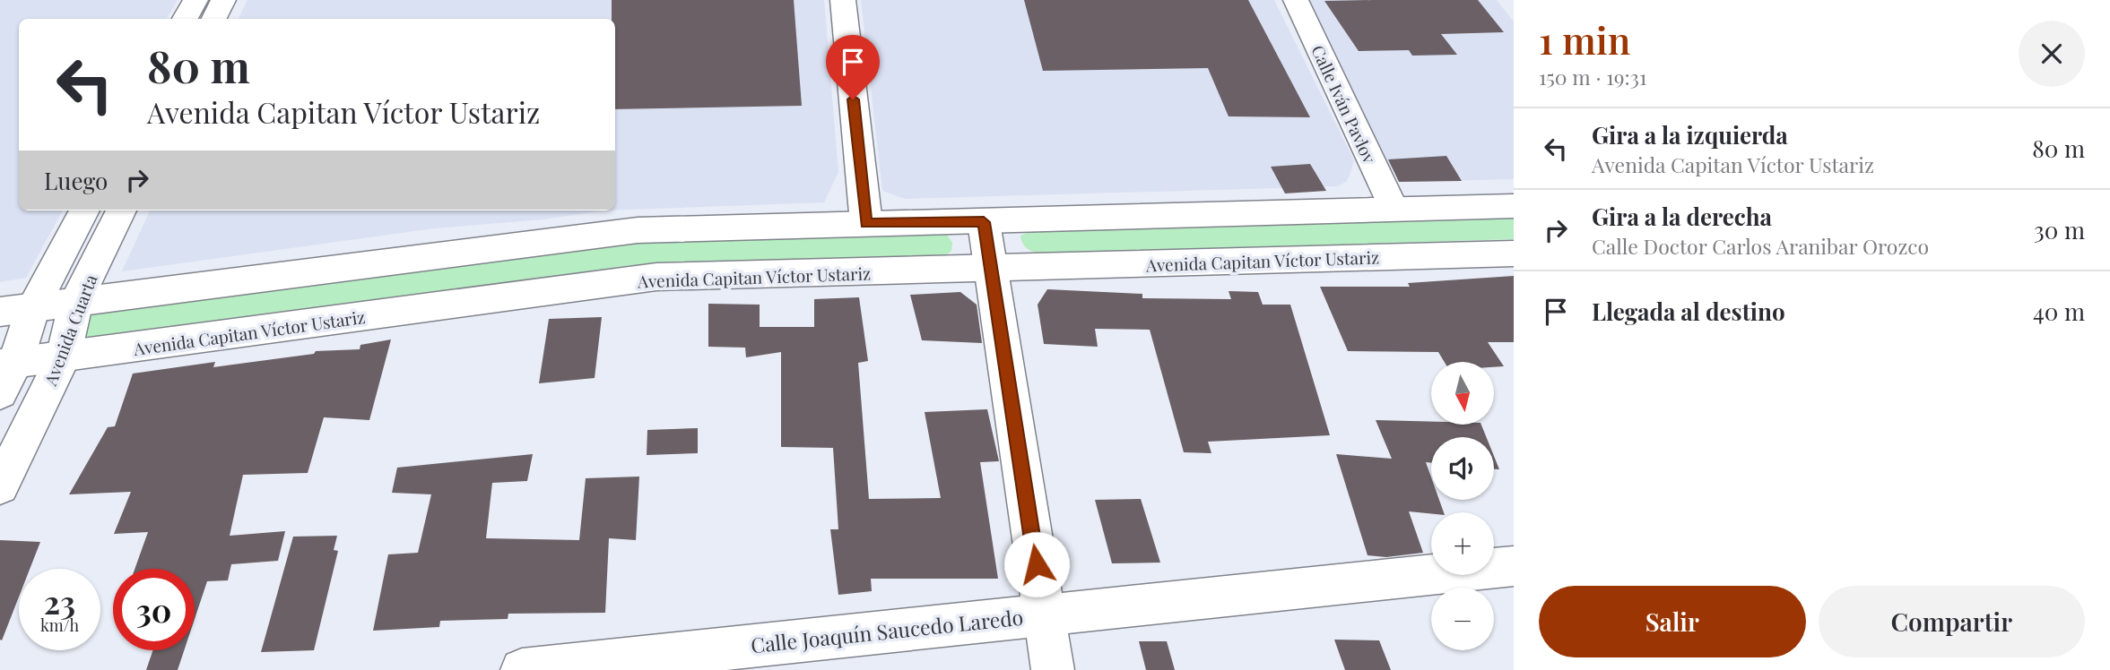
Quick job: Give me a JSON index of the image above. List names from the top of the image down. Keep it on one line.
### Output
{"streets":{"main road":["Calle Iván Pavlov","Avenida Capitan Víctor Ustariz","Avenida Cuarta","Calle Joaquín Saucedo Laredo"]},"crossings":[["Avenida Capitan Víctor Ustariz","Avenida Cuarta"]],"north":"bottom","page":{"heading":["1 min","150 m · 19:31"],"turn":["80 m","Avenida Capitan Víctor Ustariz"],"list":[{"name":"Gira a la izquierda","note":"Avenida Capitan Víctor Ustariz","value":"80 m"},{"name":"Gira a la derecha","note":"Calle Doctor Carlos Aranibar Orozco","value":"30 m"},{"name":"Llegada al destino","value":"40 m"}],"then":"Luego","map_buttons":["+","−"],"speed":"23 km/h","limit":"30","buttons":["Salir","Compartir"]}}
